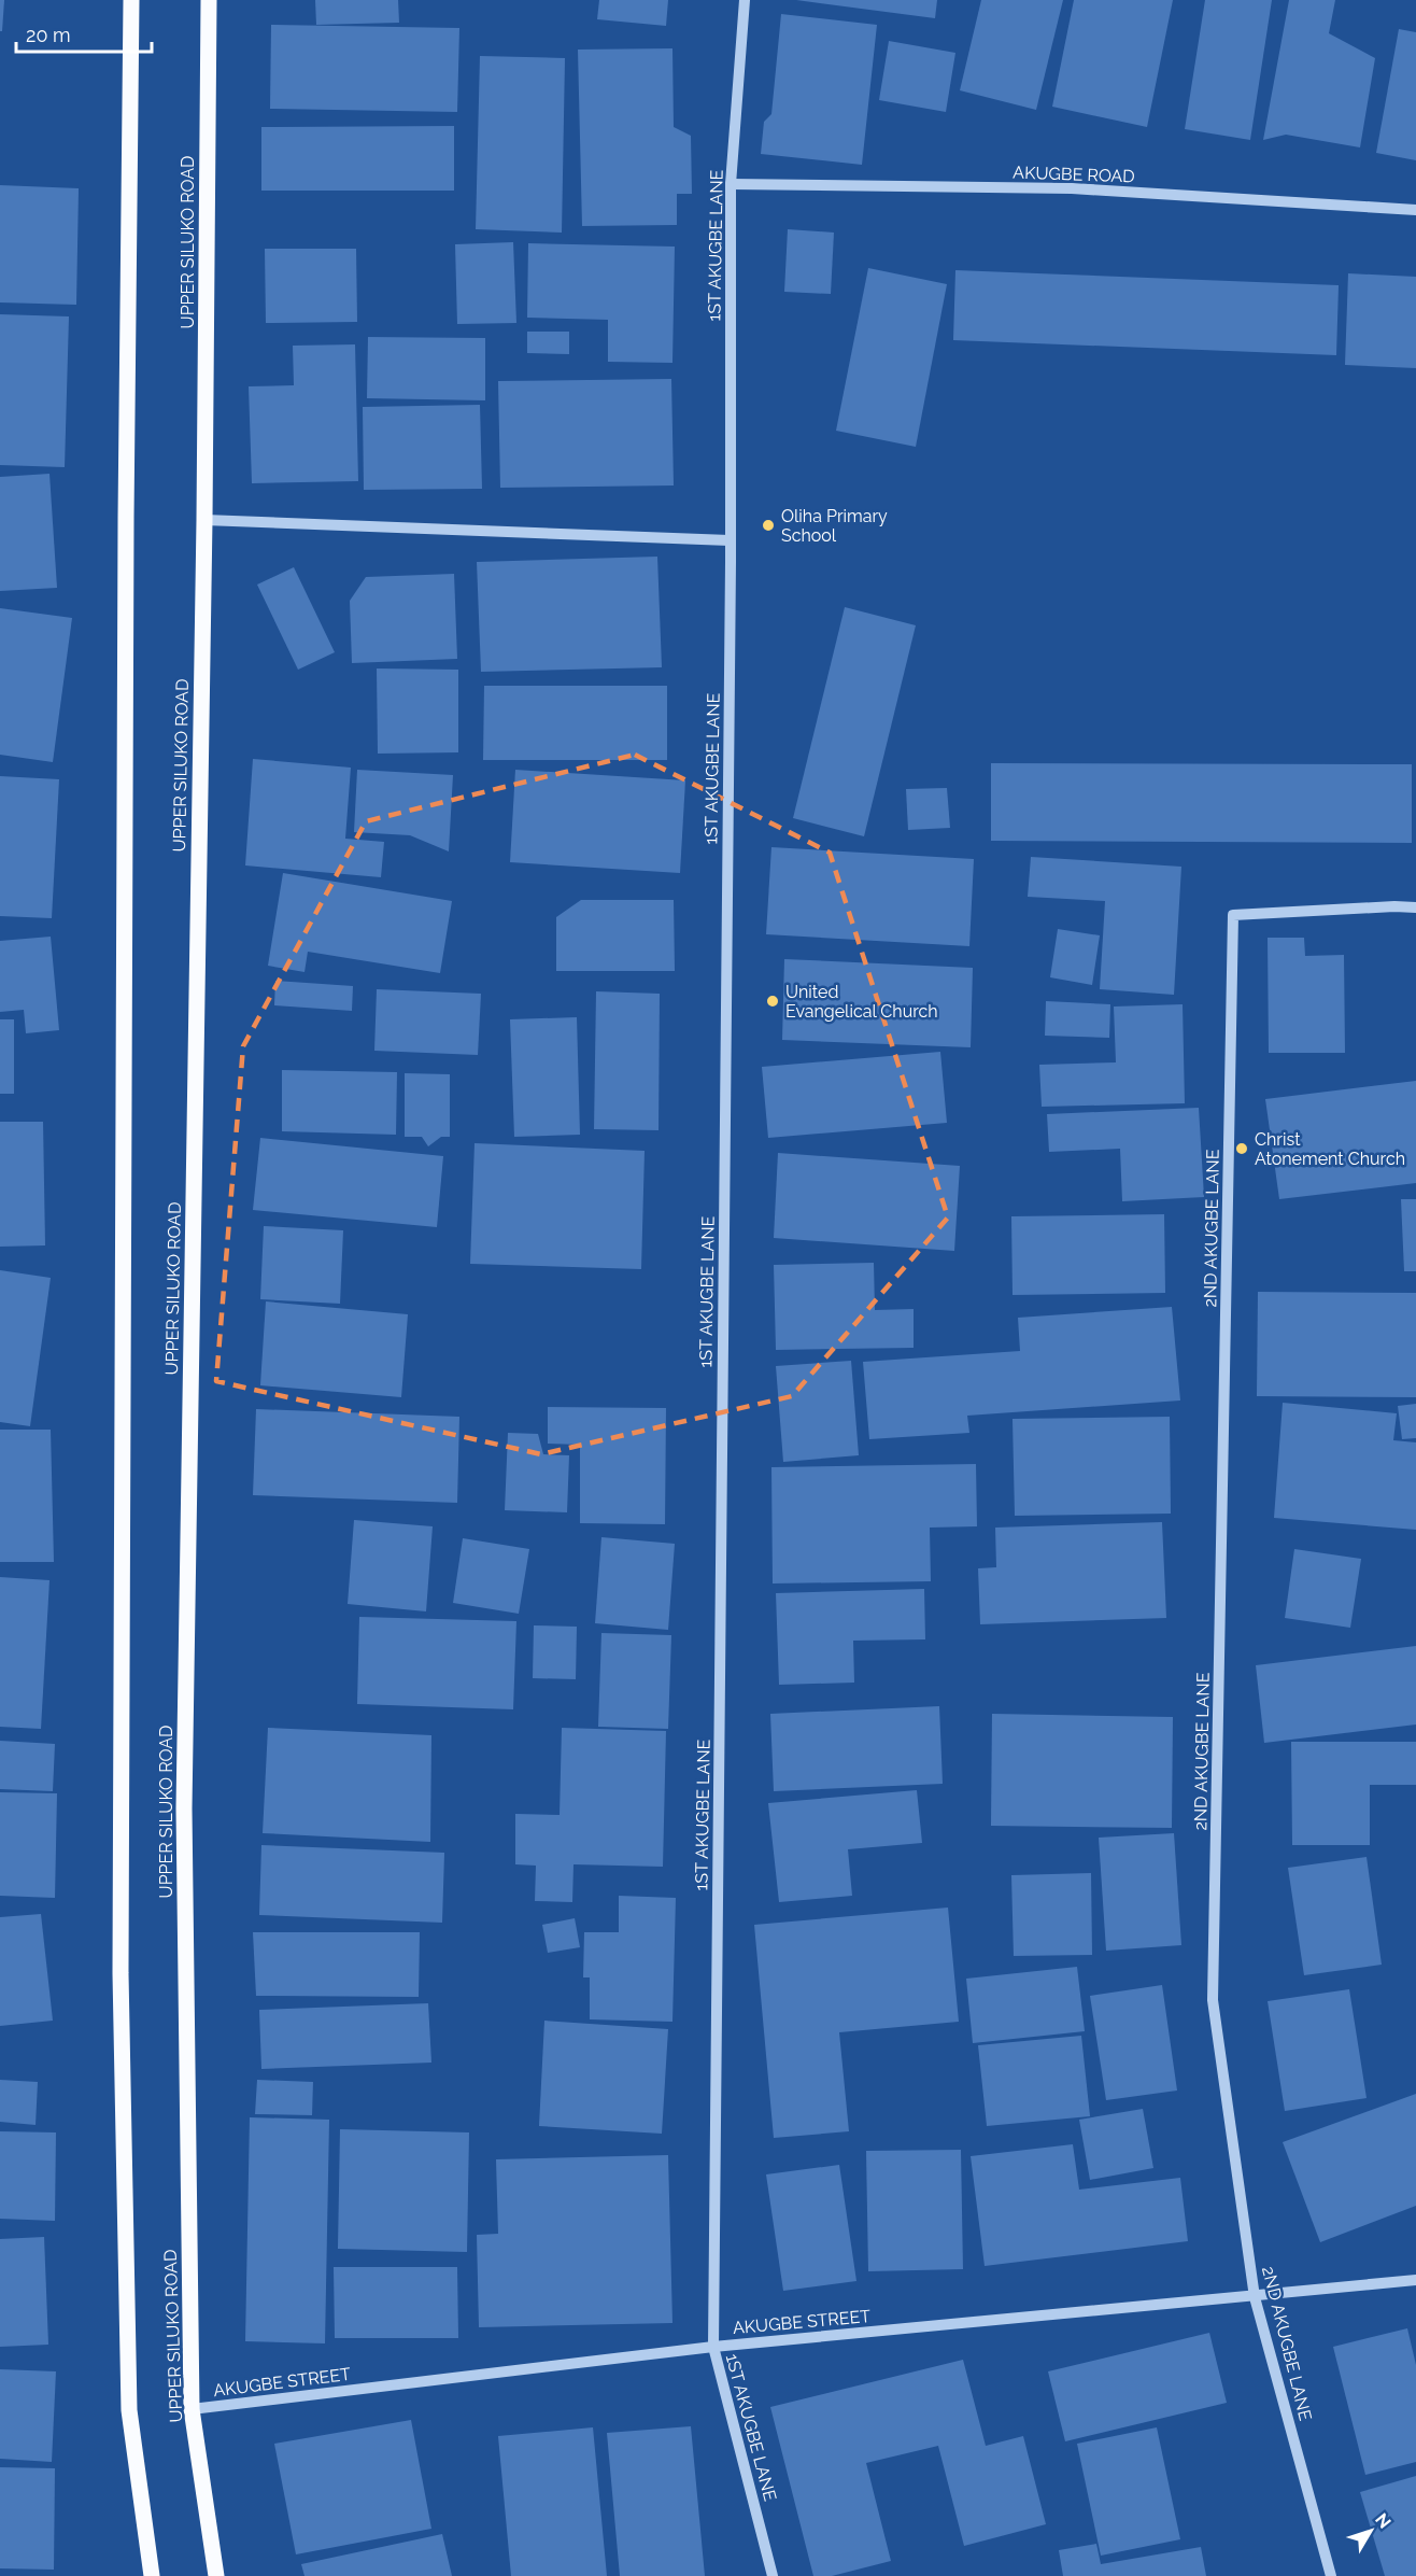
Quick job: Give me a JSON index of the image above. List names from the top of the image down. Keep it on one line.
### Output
{"streets":{"main road":["UPPER SILUKO ROAD"],"street":["AKUGBE ROAD","1ST AKUGBE LANE","2ND AKUGBE LANE","AKUGBE STREET"]},"crossings":[["AKUGBE ROAD","1ST AKUGBE LANE"],["UPPER SILUKO ROAD","AKUGBE STREET"],["1ST AKUGBE LANE","AKUGBE STREET"],["2ND AKUGBE LANE","AKUGBE STREET"]],"places":["Oliha Primary School","United Evangelical Church","Christ Atonement Church"],"scale_bar":"20 m","north":"top right"}
